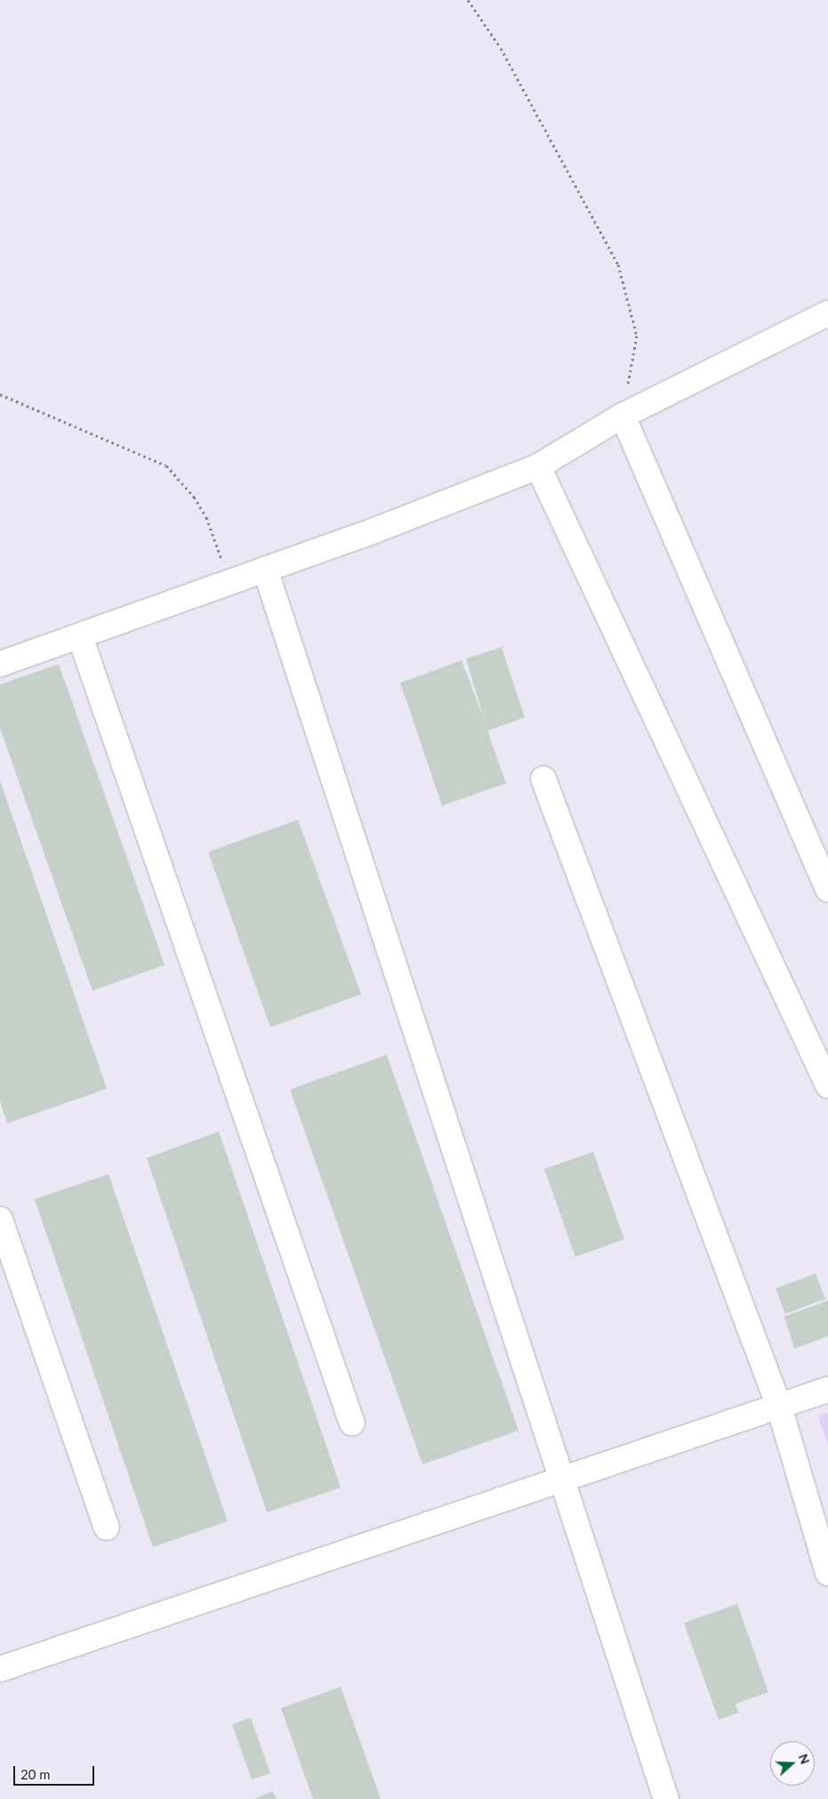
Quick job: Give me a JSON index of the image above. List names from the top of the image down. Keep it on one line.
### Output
{"scale_bar":"20 m","north":"right"}
